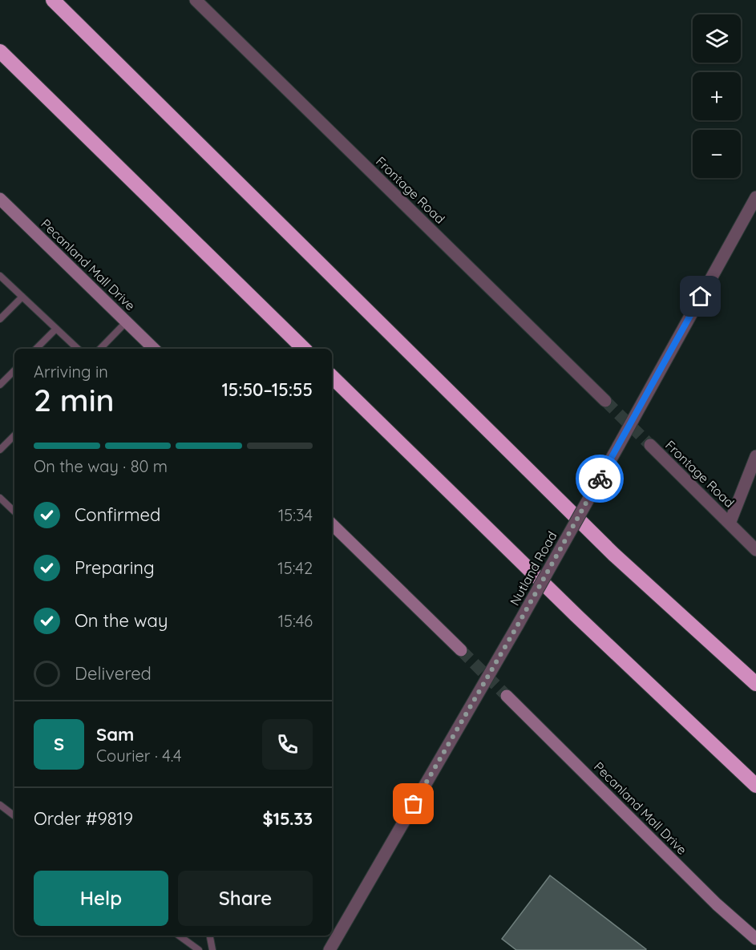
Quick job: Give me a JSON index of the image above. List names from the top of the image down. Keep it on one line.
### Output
{"streets":{"street":["Frontage Road","Pecanland Mall Drive","Nutland Road"]},"page":{"map_buttons":["+","−"],"heading":["2 min","Arriving in","15:50–15:55"],"panel":["Sam","Courier · 4.4","Order #9819","$15.33"],"bar":"On the way · 80 m","list":[["Confirmed","15:34"],["Preparing","15:42"],["On the way","15:46"],"Delivered"],"round":"S","buttons":["Help","Share"]}}
